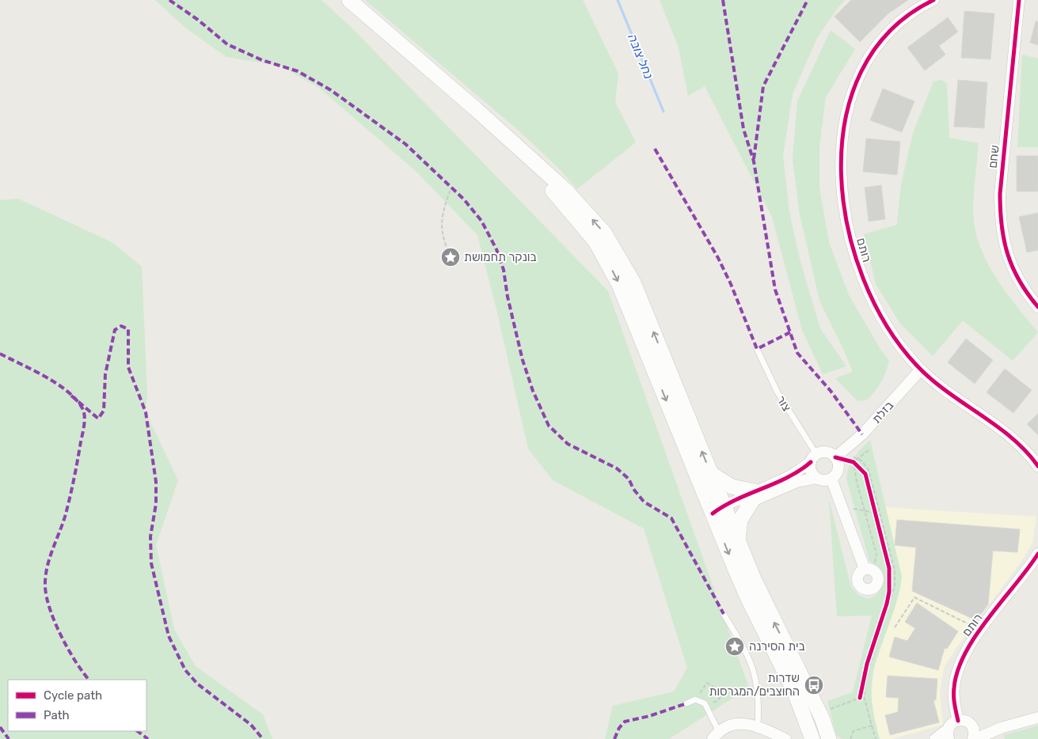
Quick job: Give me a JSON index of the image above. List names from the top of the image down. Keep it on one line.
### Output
{"streets":{"street":["שחם","רותם","בזלת"],"lane":["צור"]},"crossings":[["רותם","בזלת"],["צור","בזלת"]],"water":["נחל צובה"],"places":{"place":["בונקר תחמושת","בית הסירנה"],"bus stop":["שדרות החוצבים/המגרסות"]},"legend":["Cycle path","Path"]}
